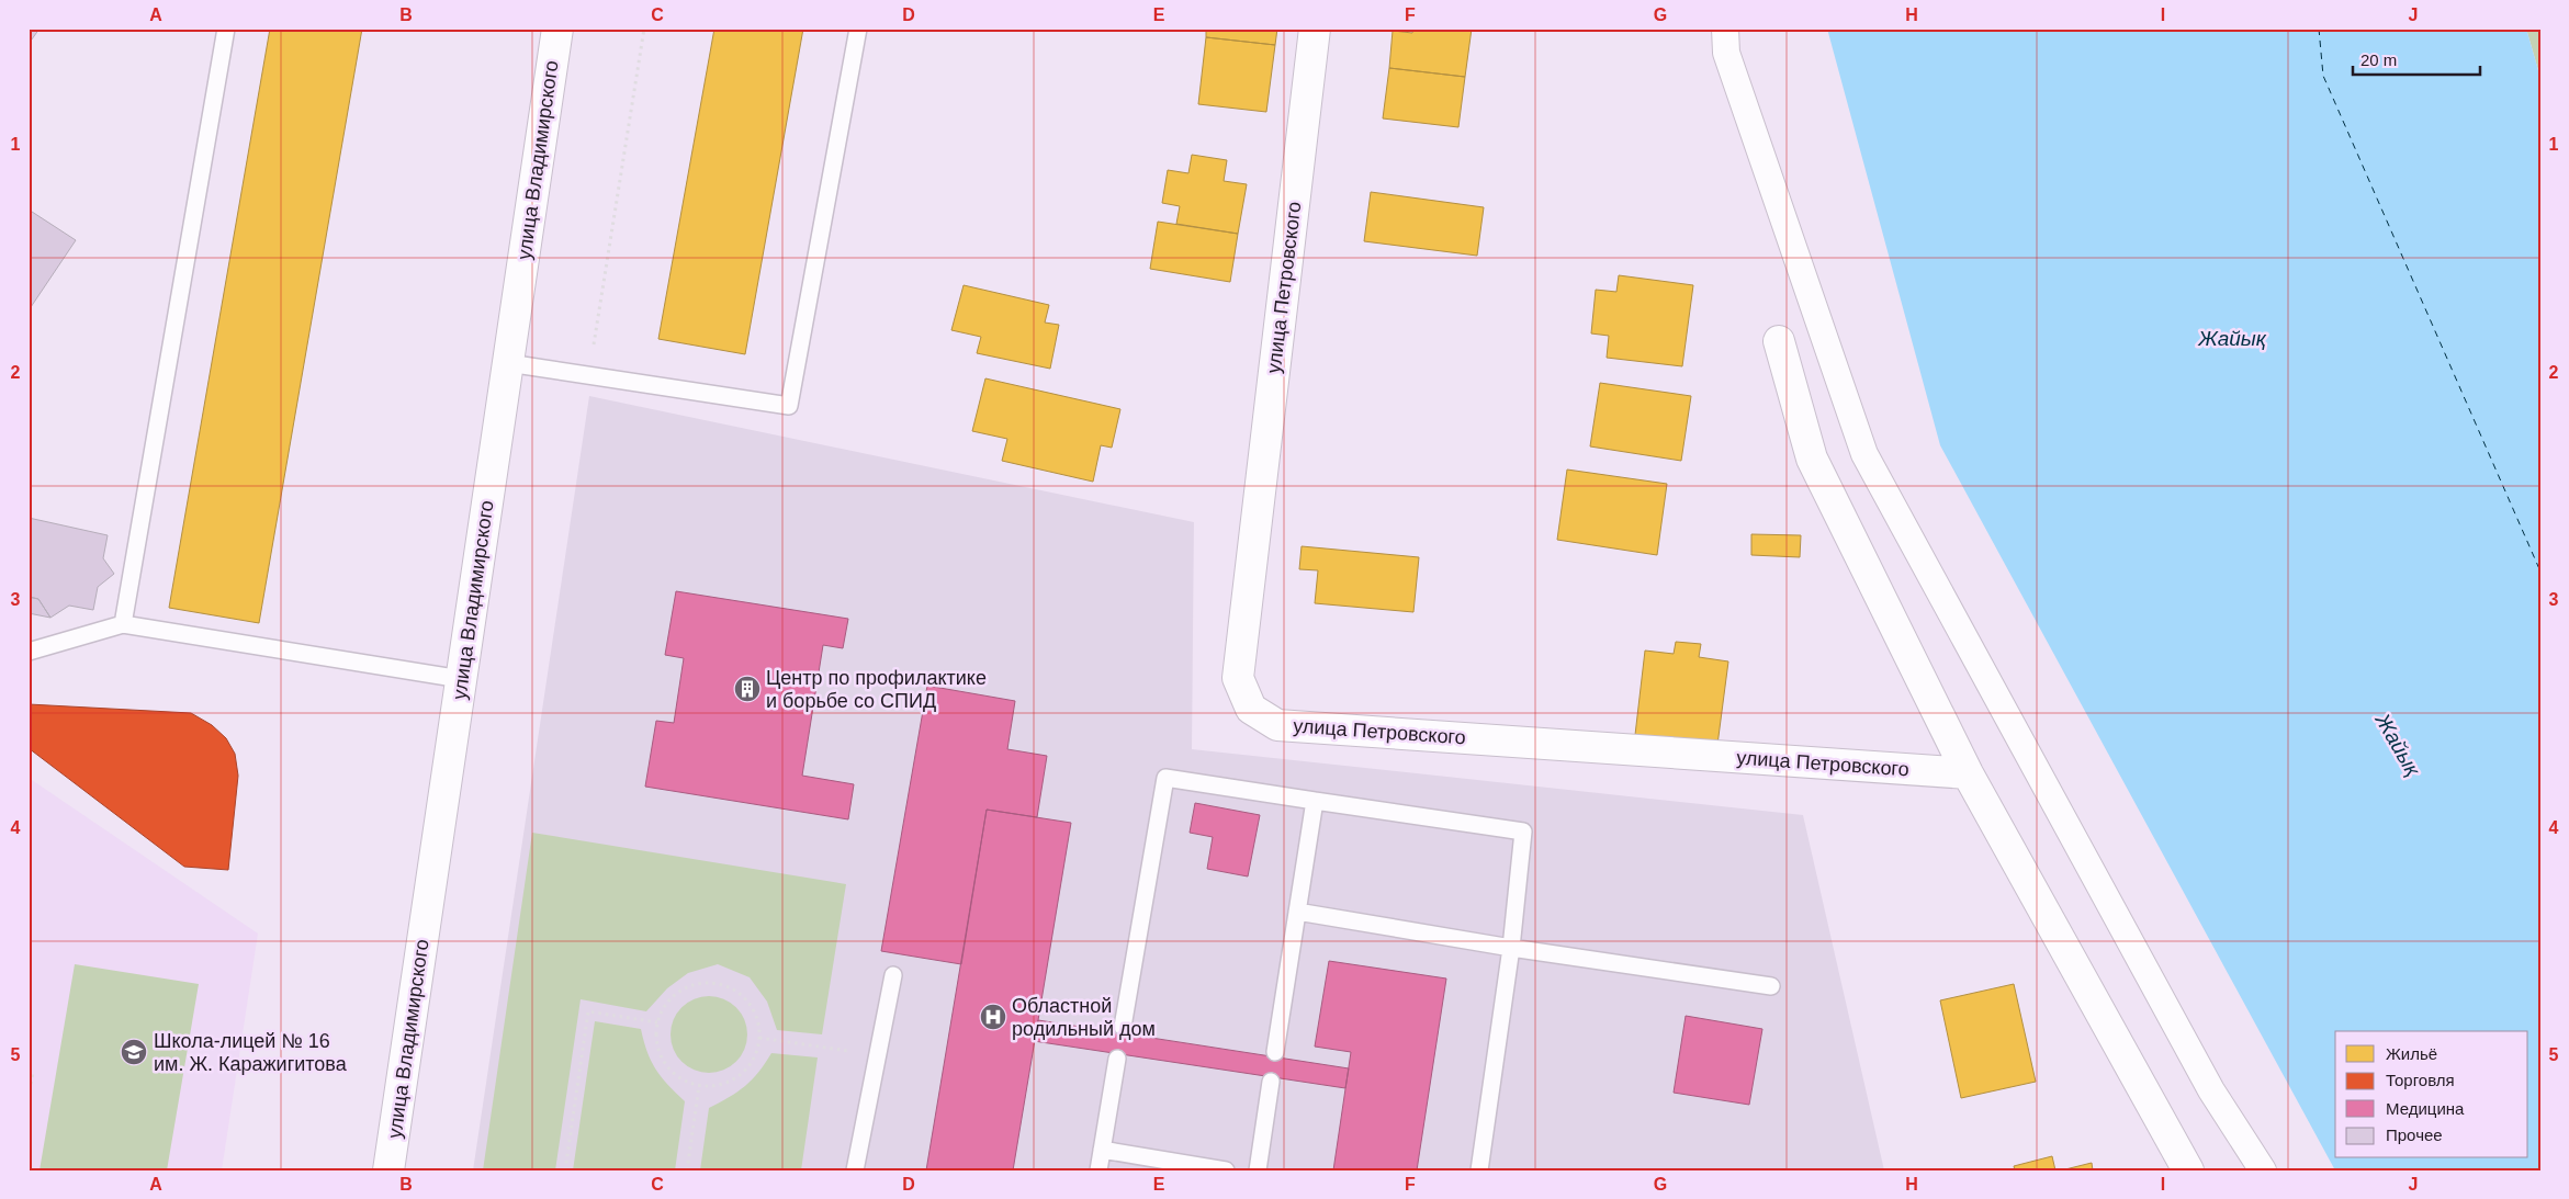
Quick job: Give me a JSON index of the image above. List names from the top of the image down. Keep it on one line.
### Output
{"streets":{"street":["улица Владимирского","улица Петровского"]},"water":["Жайық"],"places":{"building":["Центр по профилактике и борьбе со СПИД"],"hospital":["Областной родильный дом"],"school or university":["Школа-лицей № 16 им. Ж. Каражигитова"]},"legend":["Жильё","Торговля","Медицина","Прочее"],"scale_bar":"20 m","grid":{"columns":["A","B","C","D","E","F","G","H","I","J"],"rows":["1","2","3","4","5"]}}
